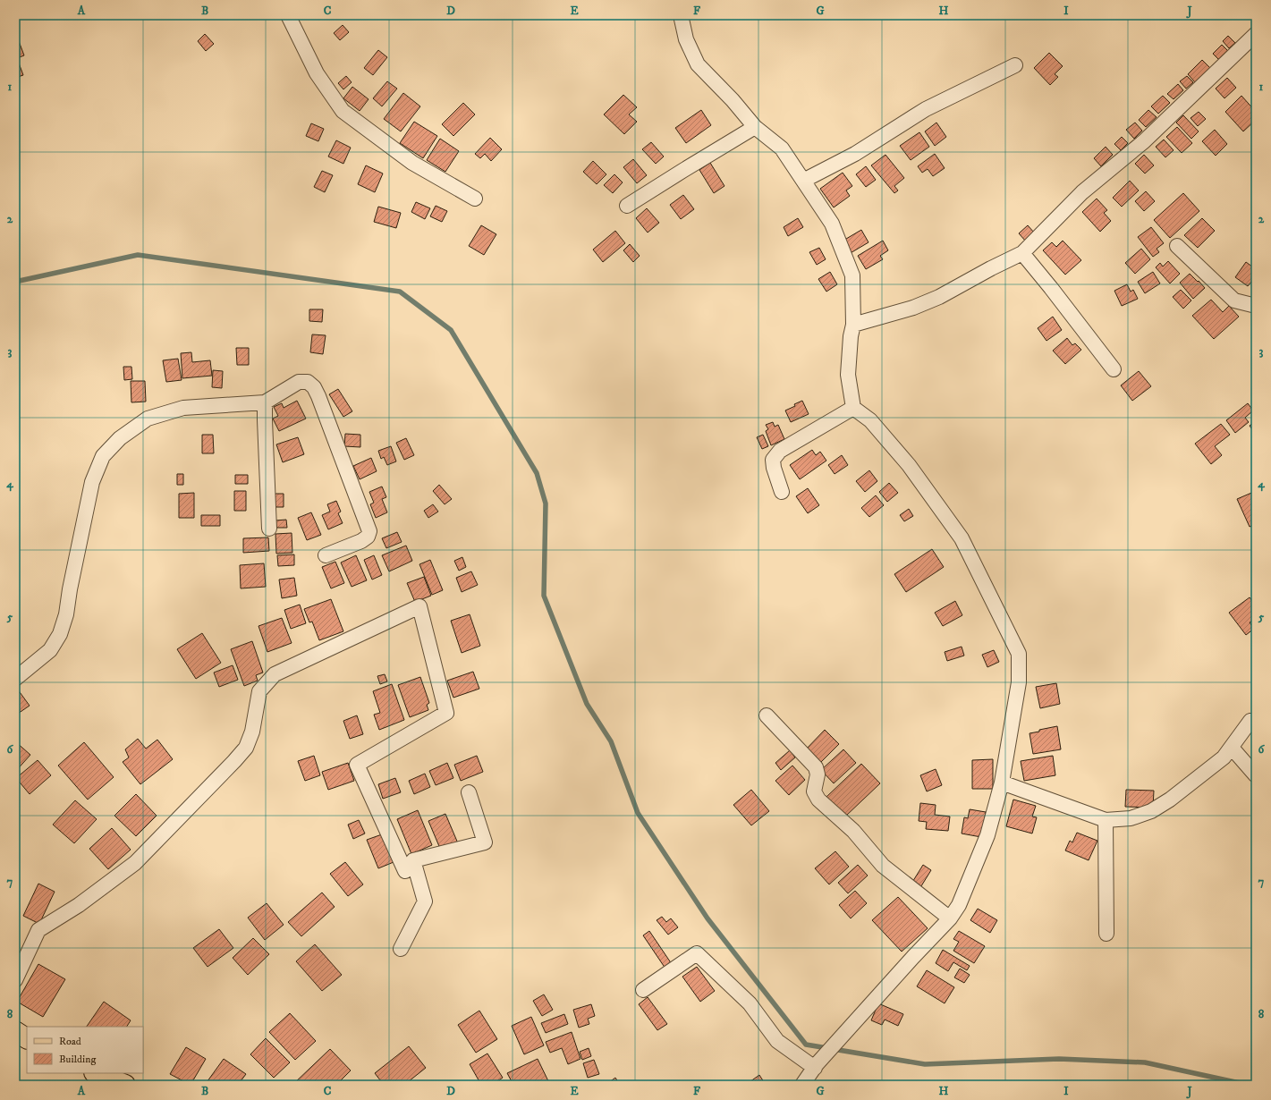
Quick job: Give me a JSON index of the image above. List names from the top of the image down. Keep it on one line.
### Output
{"legend":["Road","Building"],"grid":{"columns":["A","B","C","D","E","F","G","H","I","J"],"rows":["1","2","3","4","5","6","7","8"]}}
